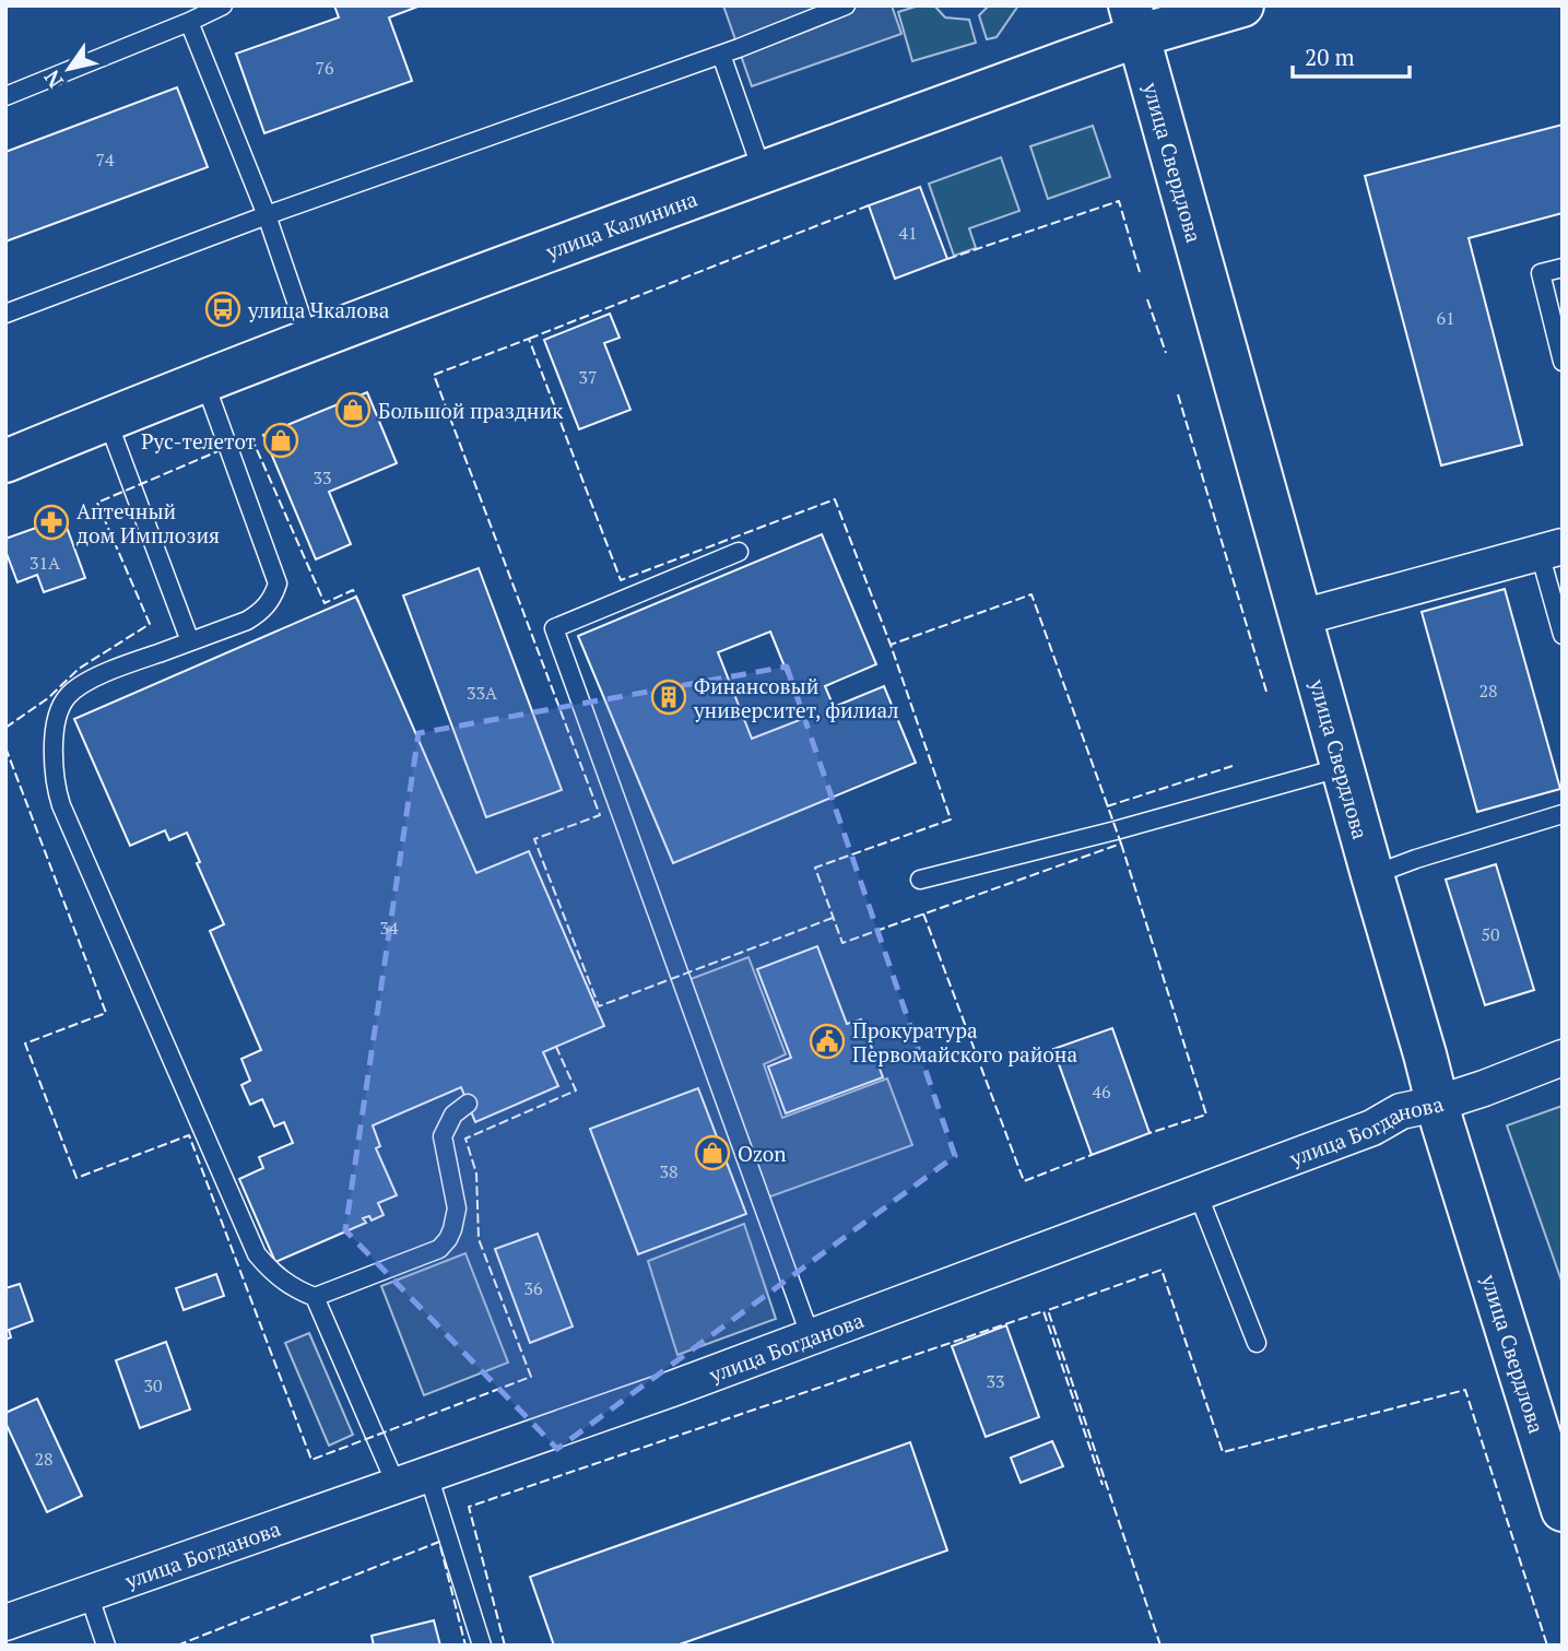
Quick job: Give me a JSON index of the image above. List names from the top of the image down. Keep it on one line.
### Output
{"streets":{"main road":["улица Свердлова","улица Калинина"],"street":["улица Богданова"]},"crossings":[["улица Свердлова","улица Калинина"],["улица Свердлова","улица Богданова"]],"places":{"bus stop":["улица Чкалова"],"shop":["Большой праздник","Рус-телетот","Ozon"],"pharmacy":["Аптечный дом Имплозия"],"building":["Финансовый университет, филиал"],"public building":["Прокуратура Первомайского района"]},"house_numbers":["76","74","41","61","37","33","31А","28","33А","34","50","46","38","36","33","30","28"],"scale_bar":"20 m","north":"bottom left"}
